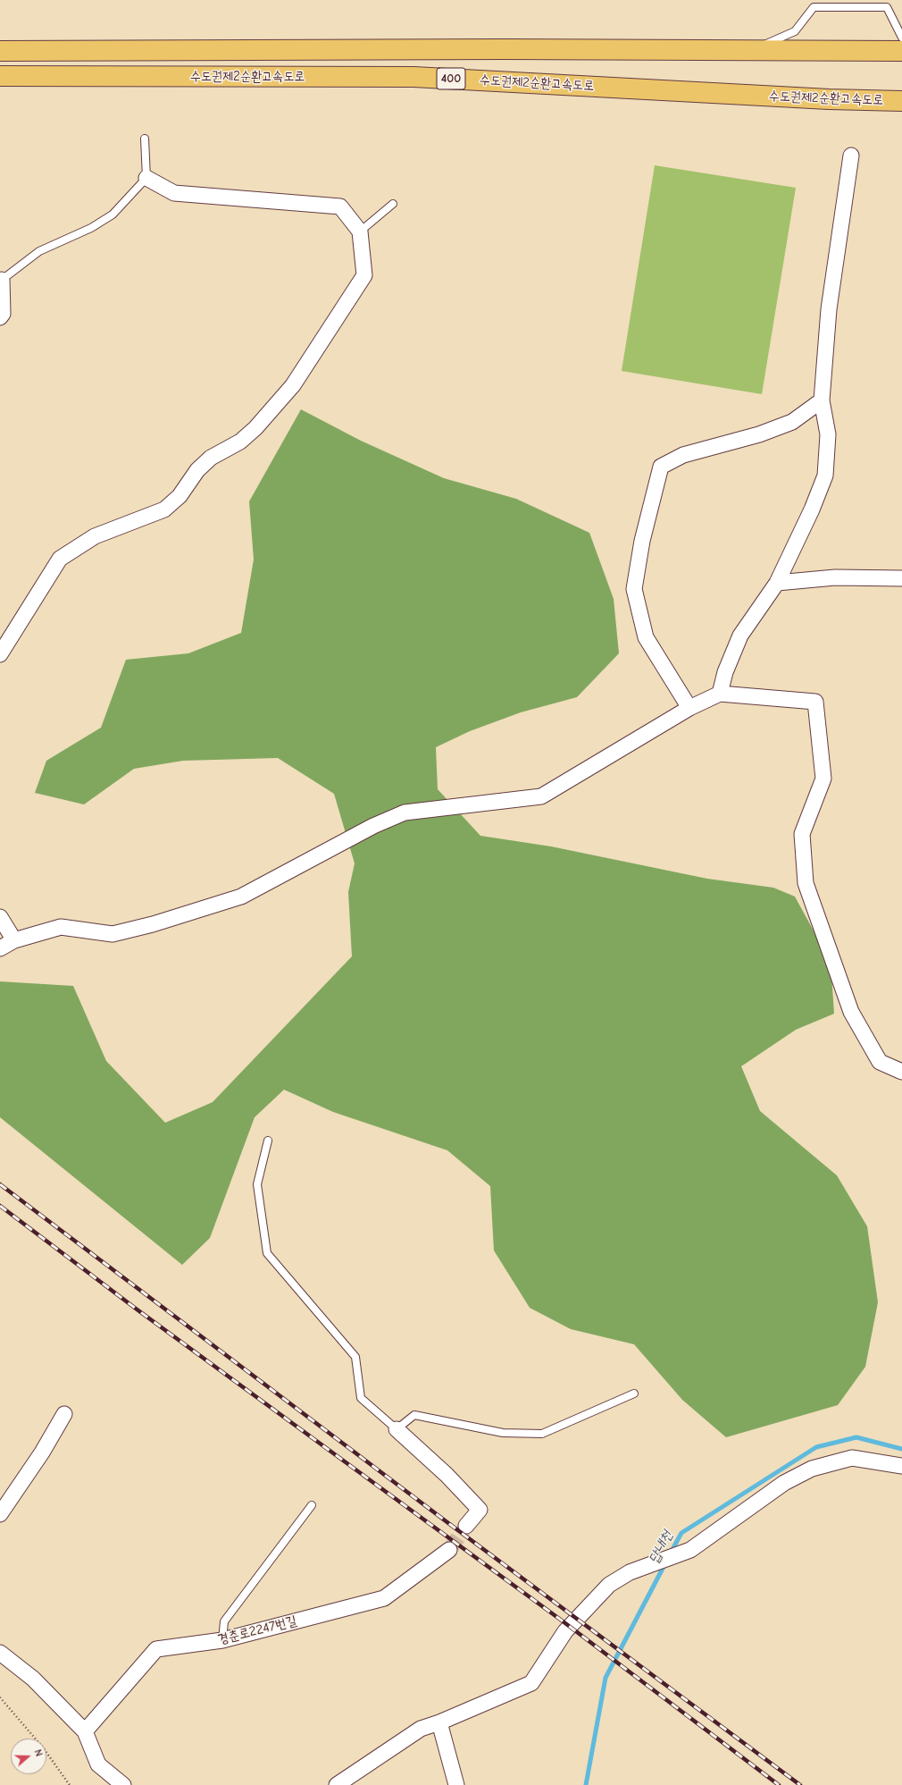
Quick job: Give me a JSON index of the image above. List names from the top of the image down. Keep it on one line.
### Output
{"streets":{"highway":["수도권제2순환고속도로","400"],"street":["경춘로2247번길"]},"water":["답내천"],"north":"right"}
